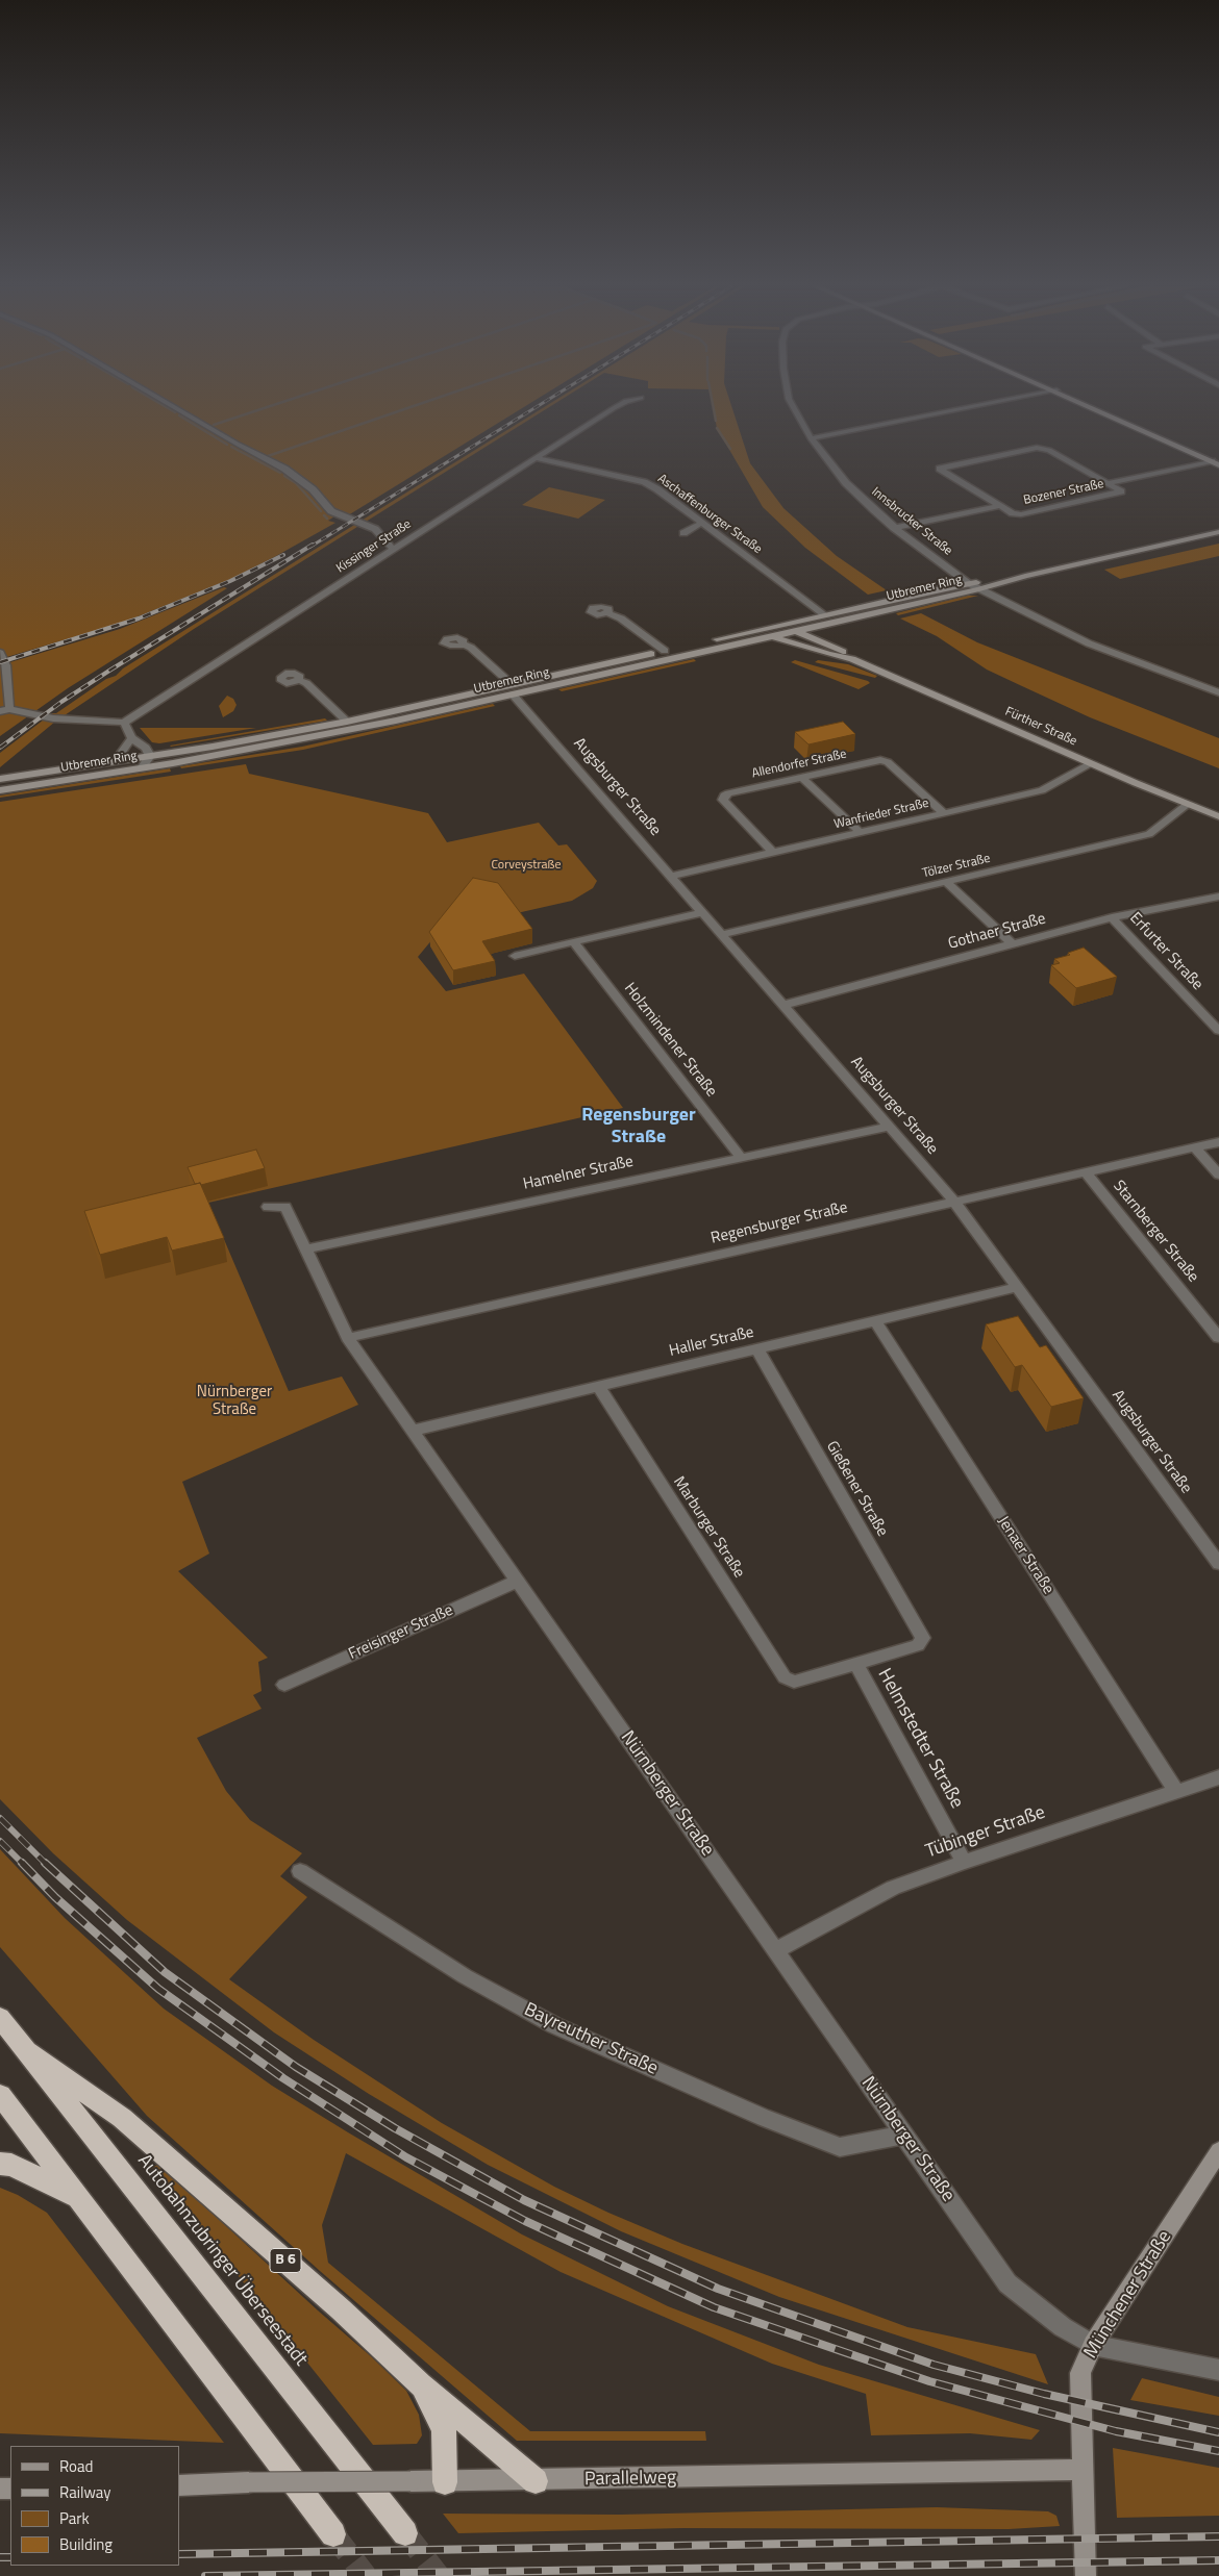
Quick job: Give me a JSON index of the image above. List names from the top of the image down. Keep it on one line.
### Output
{"streets":{"highway":["Autobahnzubringer Überseestadt","B 6"],"main road":["Utbremer Ring","Fürther Straße","Münchener Straße","Parallelweg"],"street":["Bozener Straße","Aschaffenburger Straße","Innsbrucker Straße","Kissinger Straße","Allendorfer Straße","Augsburger Straße","Wanfrieder Straße","Tölzer Straße","Gothaer Straße","Erfurter Straße","Holzmindener Straße","Hamelner Straße","Regensburger Straße","Starnberger Straße","Haller Straße","Gießener Straße","Marburger Straße","Jenaer Straße","Freisinger Straße","Helmstedter Straße","Nürnberger Straße","Tübinger Straße","Bayreuther Straße"]},"crossings":[["Aschaffenburger Straße","Kissinger Straße"],["Aschaffenburger Straße","Utbremer Ring"],["Innsbrucker Straße","Utbremer Ring"],["Utbremer Ring","Fürther Straße"],["Utbremer Ring","Augsburger Straße"],["Fürther Straße","Wanfrieder Straße"],["Fürther Straße","Tölzer Straße"],["Allendorfer Straße","Wanfrieder Straße"],["Augsburger Straße","Wanfrieder Straße"],["Augsburger Straße","Tölzer Straße"],["Augsburger Straße","Gothaer Straße"],["Augsburger Straße","Hamelner Straße"],["Augsburger Straße","Regensburger Straße"],["Augsburger Straße","Haller Straße"],["Gothaer Straße","Erfurter Straße"],["Holzmindener Straße","Hamelner Straße"],["Hamelner Straße","Nürnberger Straße"],["Regensburger Straße","Starnberger Straße"],["Regensburger Straße","Nürnberger Straße"],["Haller Straße","Gießener Straße"],["Haller Straße","Marburger Straße"],["Haller Straße","Jenaer Straße"],["Haller Straße","Nürnberger Straße"],["Gießener Straße","Helmstedter Straße"],["Marburger Straße","Helmstedter Straße"],["Jenaer Straße","Tübinger Straße"],["Freisinger Straße","Nürnberger Straße"],["Helmstedter Straße","Tübinger Straße"],["Nürnberger Straße","Tübinger Straße"],["Nürnberger Straße","Bayreuther Straße"],["Nürnberger Straße","Münchener Straße"],["Autobahnzubringer Überseestadt","B 6"],["B 6","Parallelweg"],["Münchener Straße","Parallelweg"]],"districts":["Regensburger Straße"],"parks":["Corveystraße","Nürnberger Straße"],"legend":["Road","Railway","Park","Building"]}
